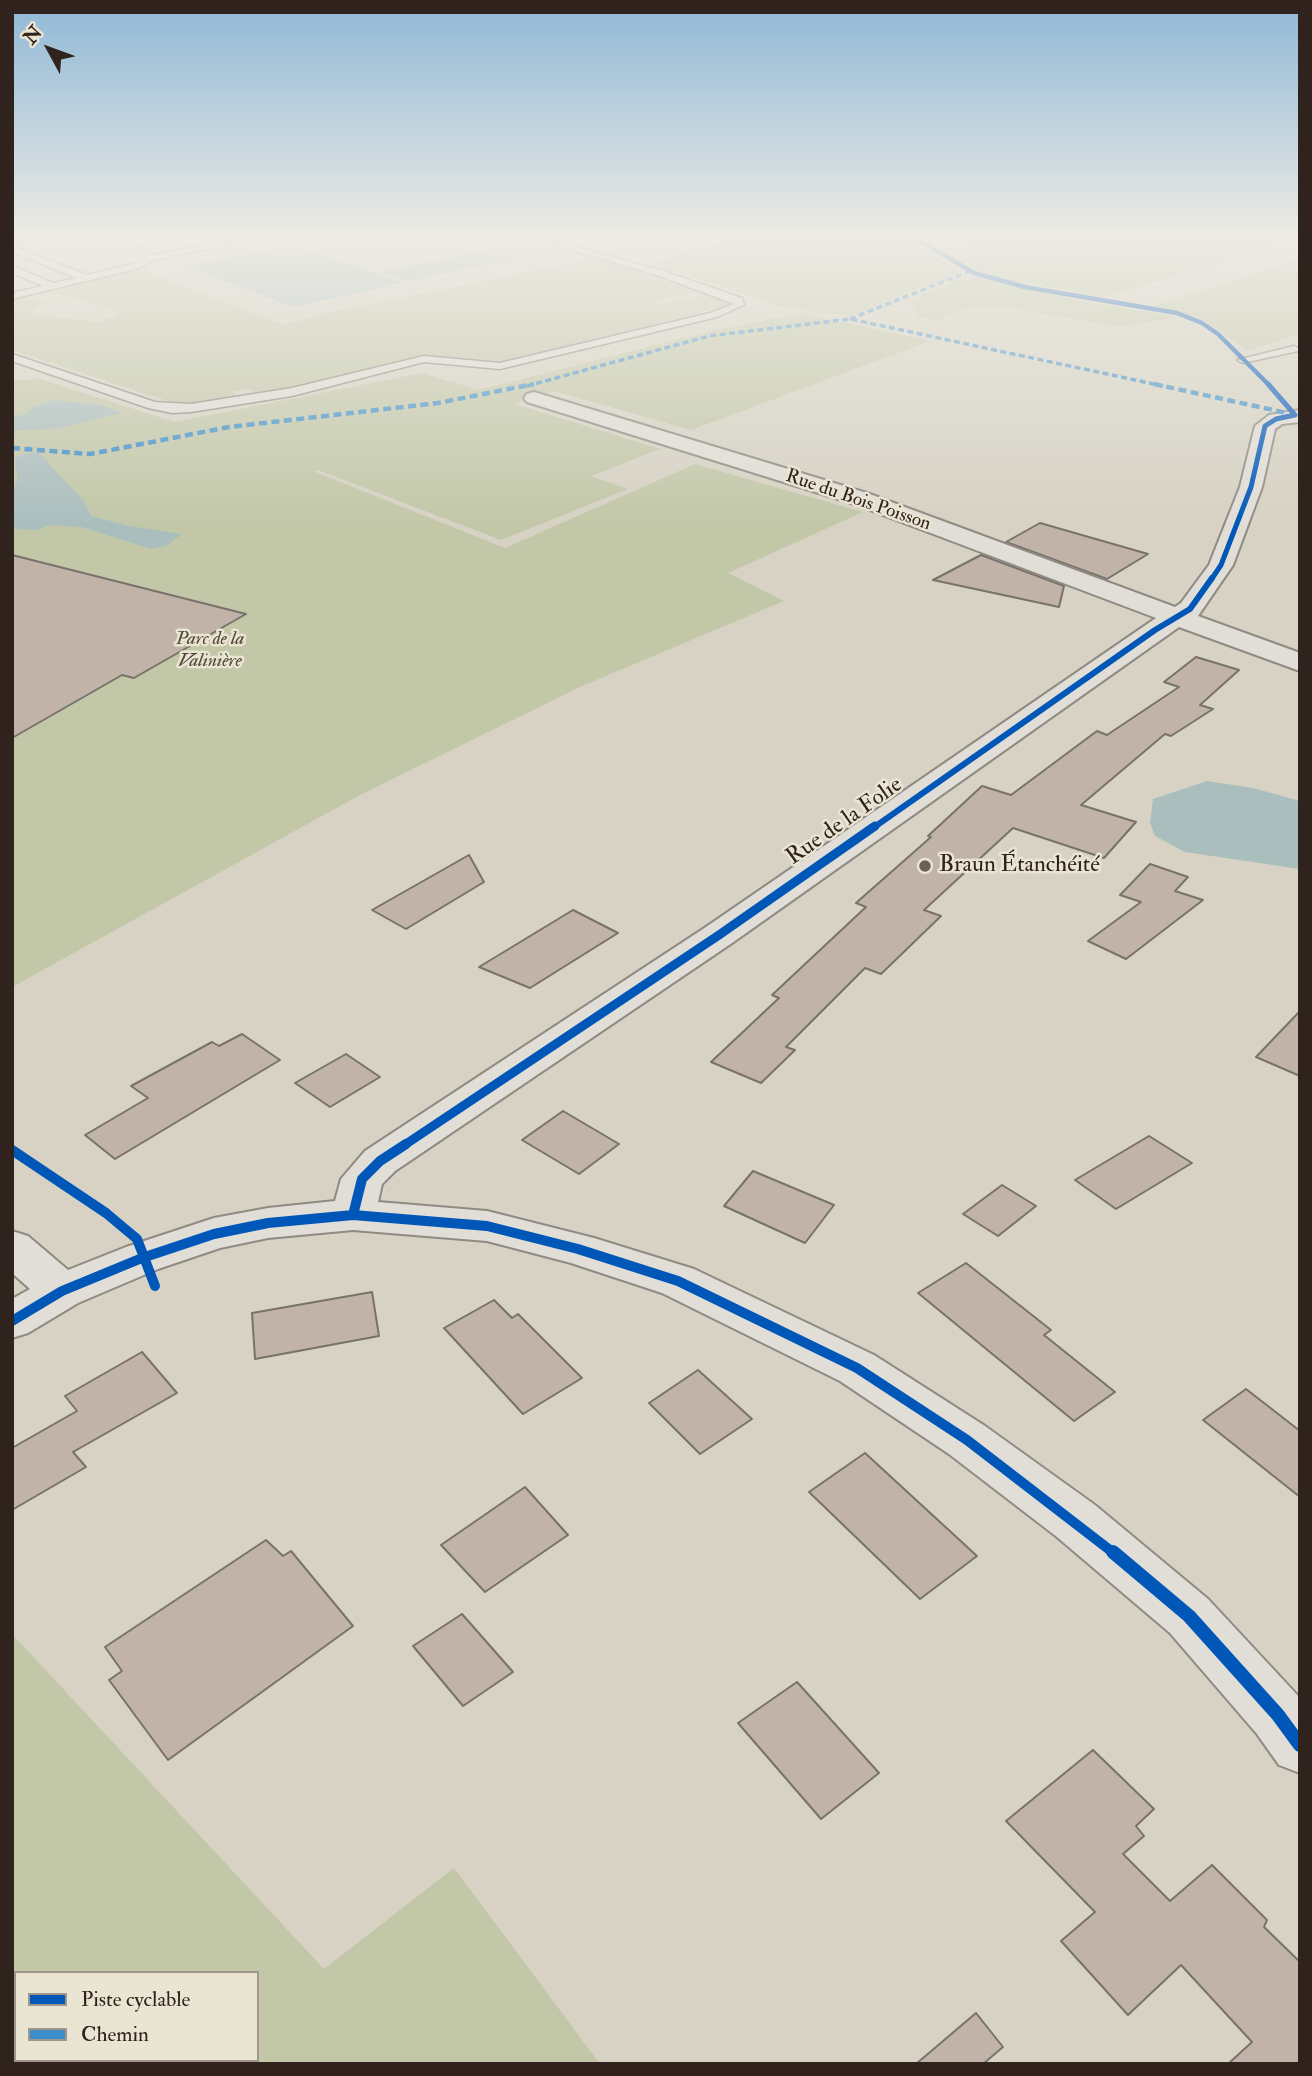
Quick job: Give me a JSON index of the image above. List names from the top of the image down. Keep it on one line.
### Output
{"streets":{"street":["Rue du Bois Poisson","Rue de la Folie"]},"crossings":[["Rue du Bois Poisson","Rue de la Folie"]],"parks":["Parc de la Valinière"],"places":["Braun Étanchéité"],"legend":["Piste cyclable","Chemin"],"north":"top left"}
